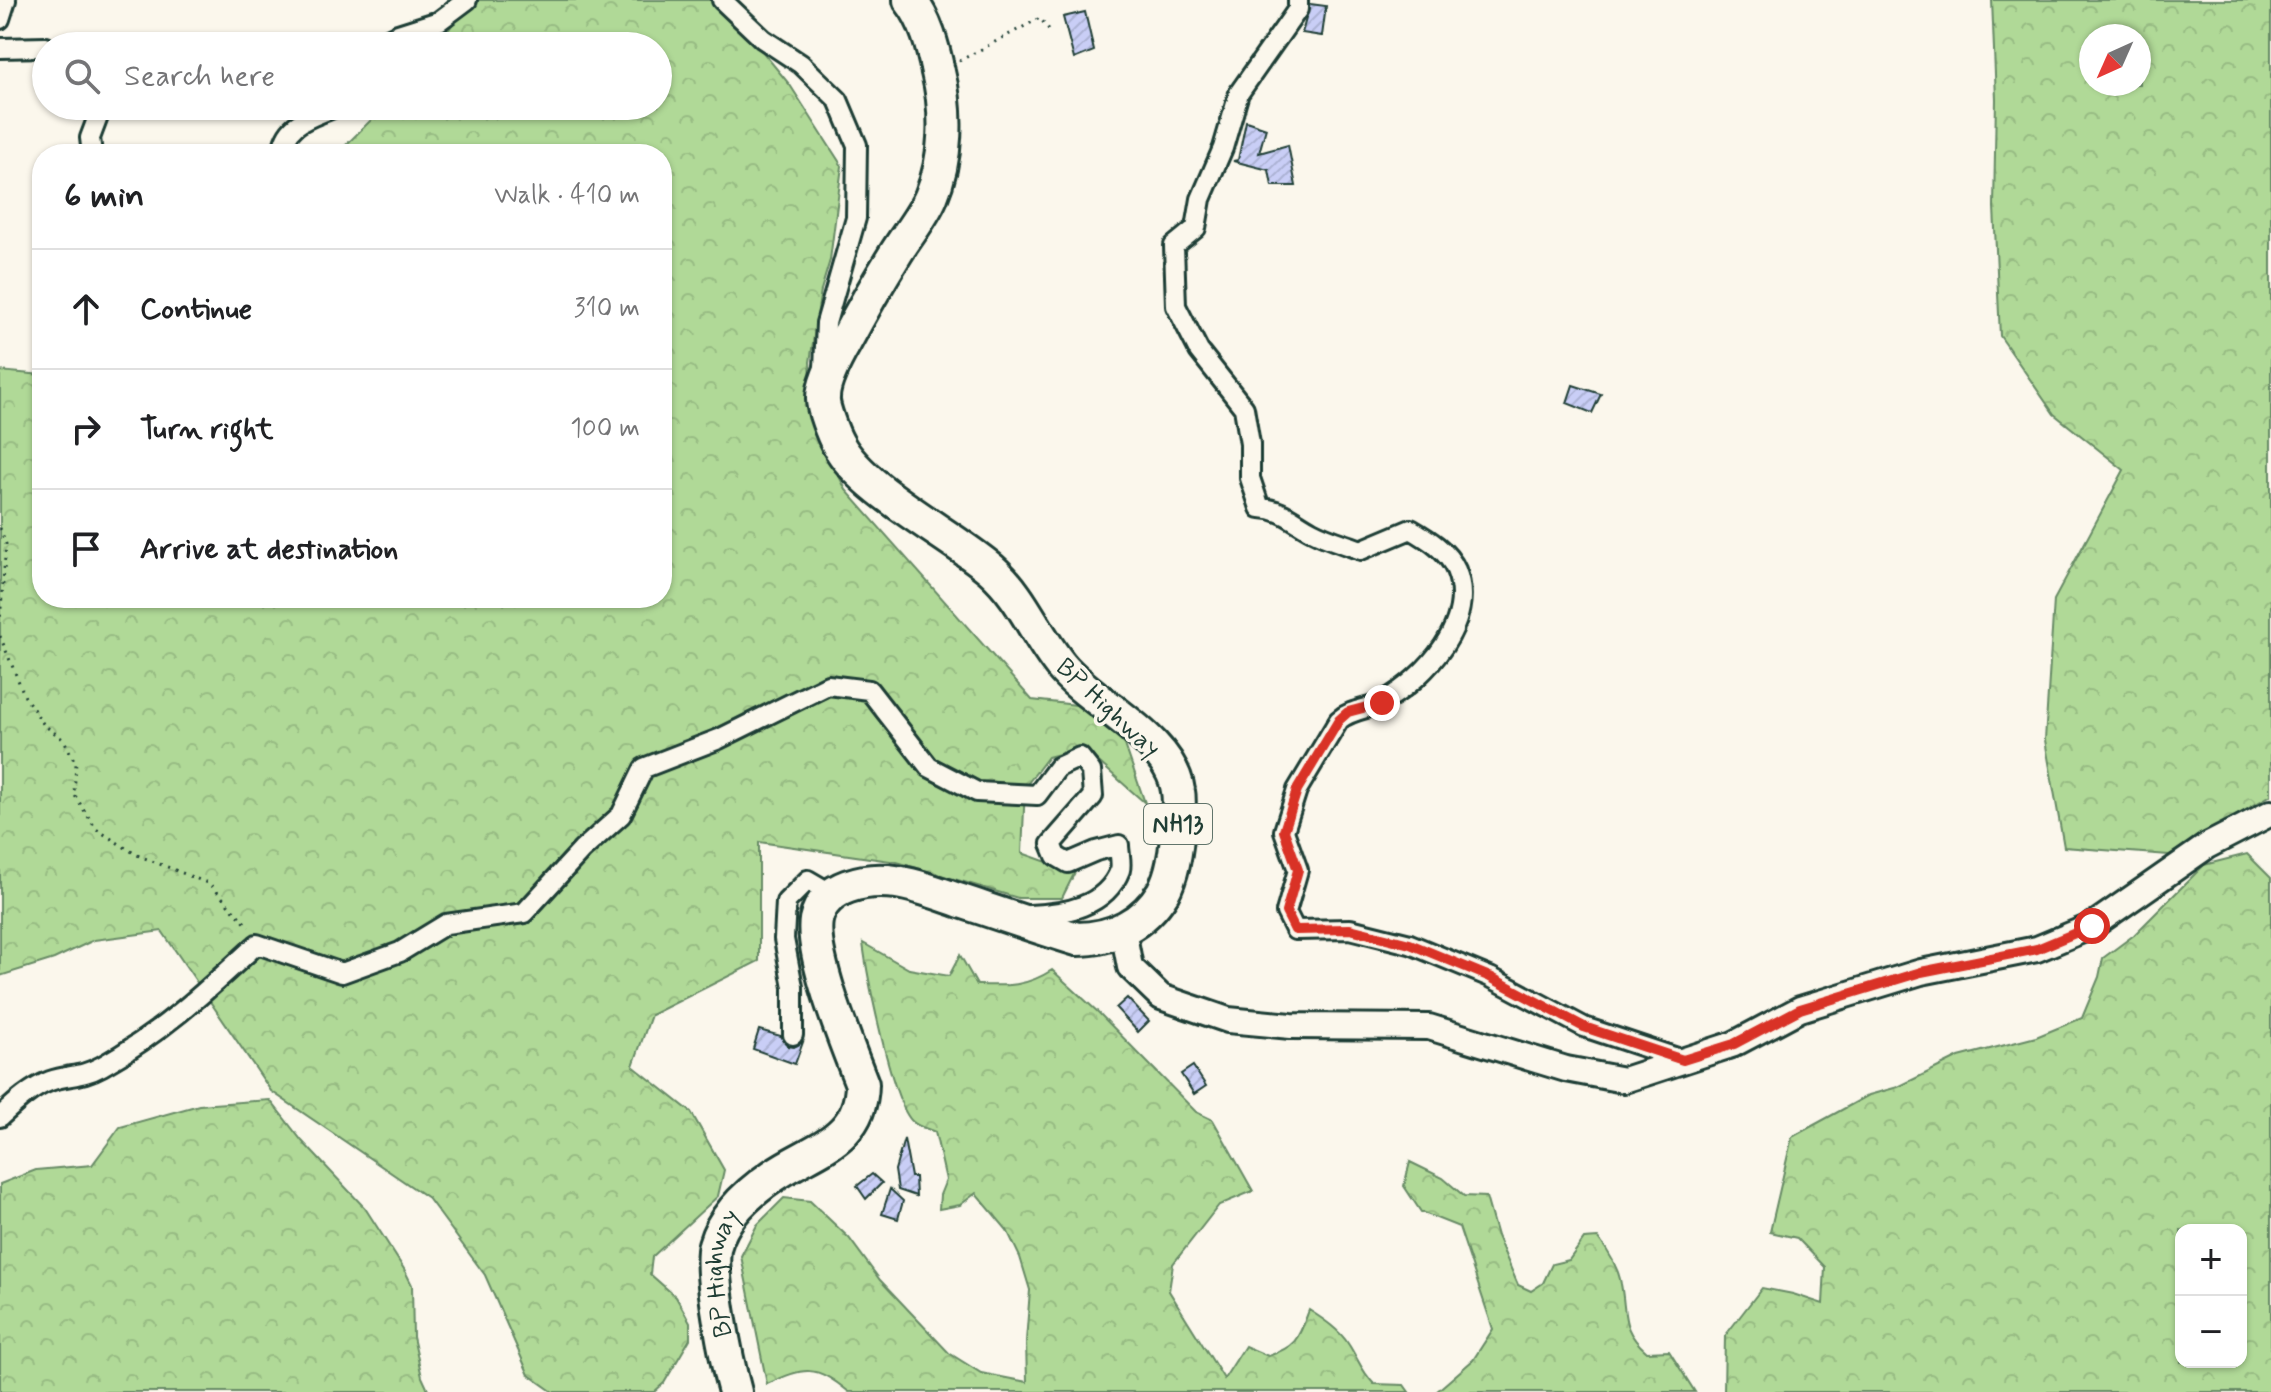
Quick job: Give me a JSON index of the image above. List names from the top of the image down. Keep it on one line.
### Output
{"streets":{"highway":["BP Highway","NH13"]},"north":"bottom left","page":{"search":"Search here","heading":["6 min","Walk · 410 m"],"list":[["Continue","310 m"],["Turn right","100 m"],"Arrive at destination"],"map_buttons":["+","−"]}}
